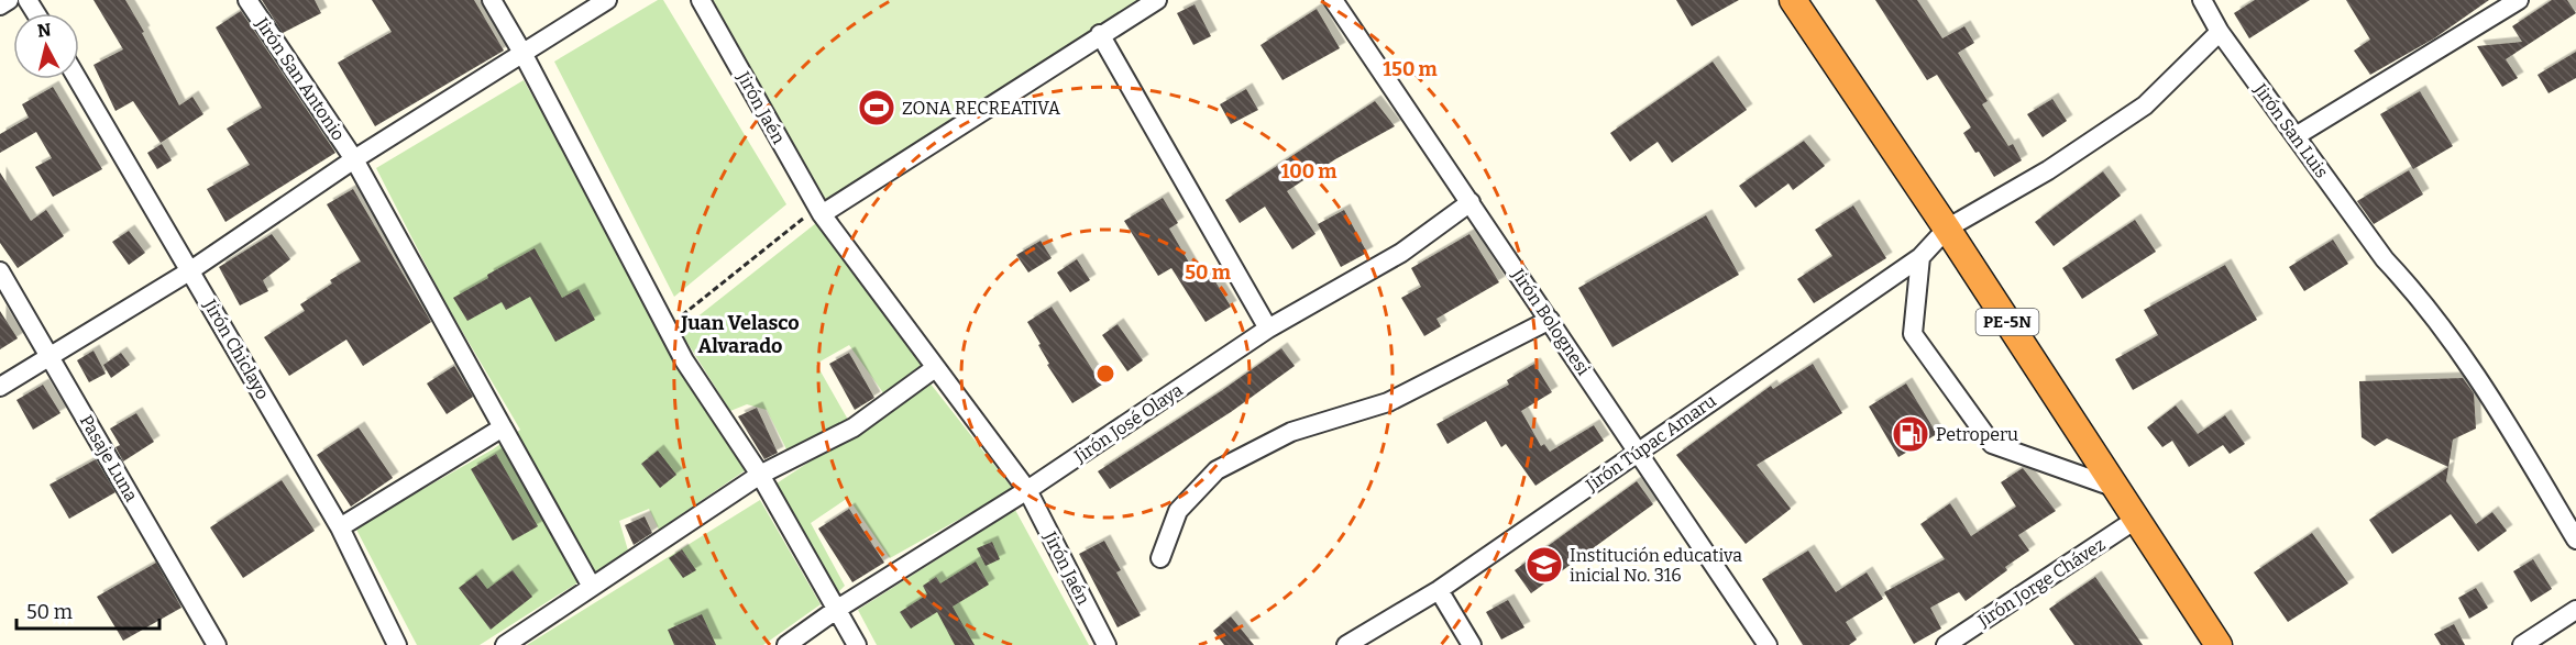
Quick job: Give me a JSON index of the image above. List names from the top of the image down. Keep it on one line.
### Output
{"streets":{"highway":["PE-5N"],"street":["Jirón San Antonio","Jirón Jaén","Jirón San Luis","Jirón Bolognesi","Jirón Chiclayo","Jirón José Olaya","Jirón Túpac Amaru","Pasaje Luna","Jirón Jorge Chávez"]},"crossings":[["Jirón Jaén","Jirón José Olaya"],["Jirón San Luis","Jirón Túpac Amaru"],["Jirón Bolognesi","Jirón José Olaya"],["Jirón Bolognesi","Jirón Túpac Amaru"],["PE-5N","Jirón Túpac Amaru"],["PE-5N","Jirón Jorge Chávez"]],"districts":["Juan Velasco Alvarado"],"places":{"sports":["ZONA RECREATIVA"],"fuel station":["Petroperu"],"school or university":["Institución educativa inicial No. 316"]},"scale_bar":"50 m","north":"top","rings":["150 m","100 m","50 m"]}
